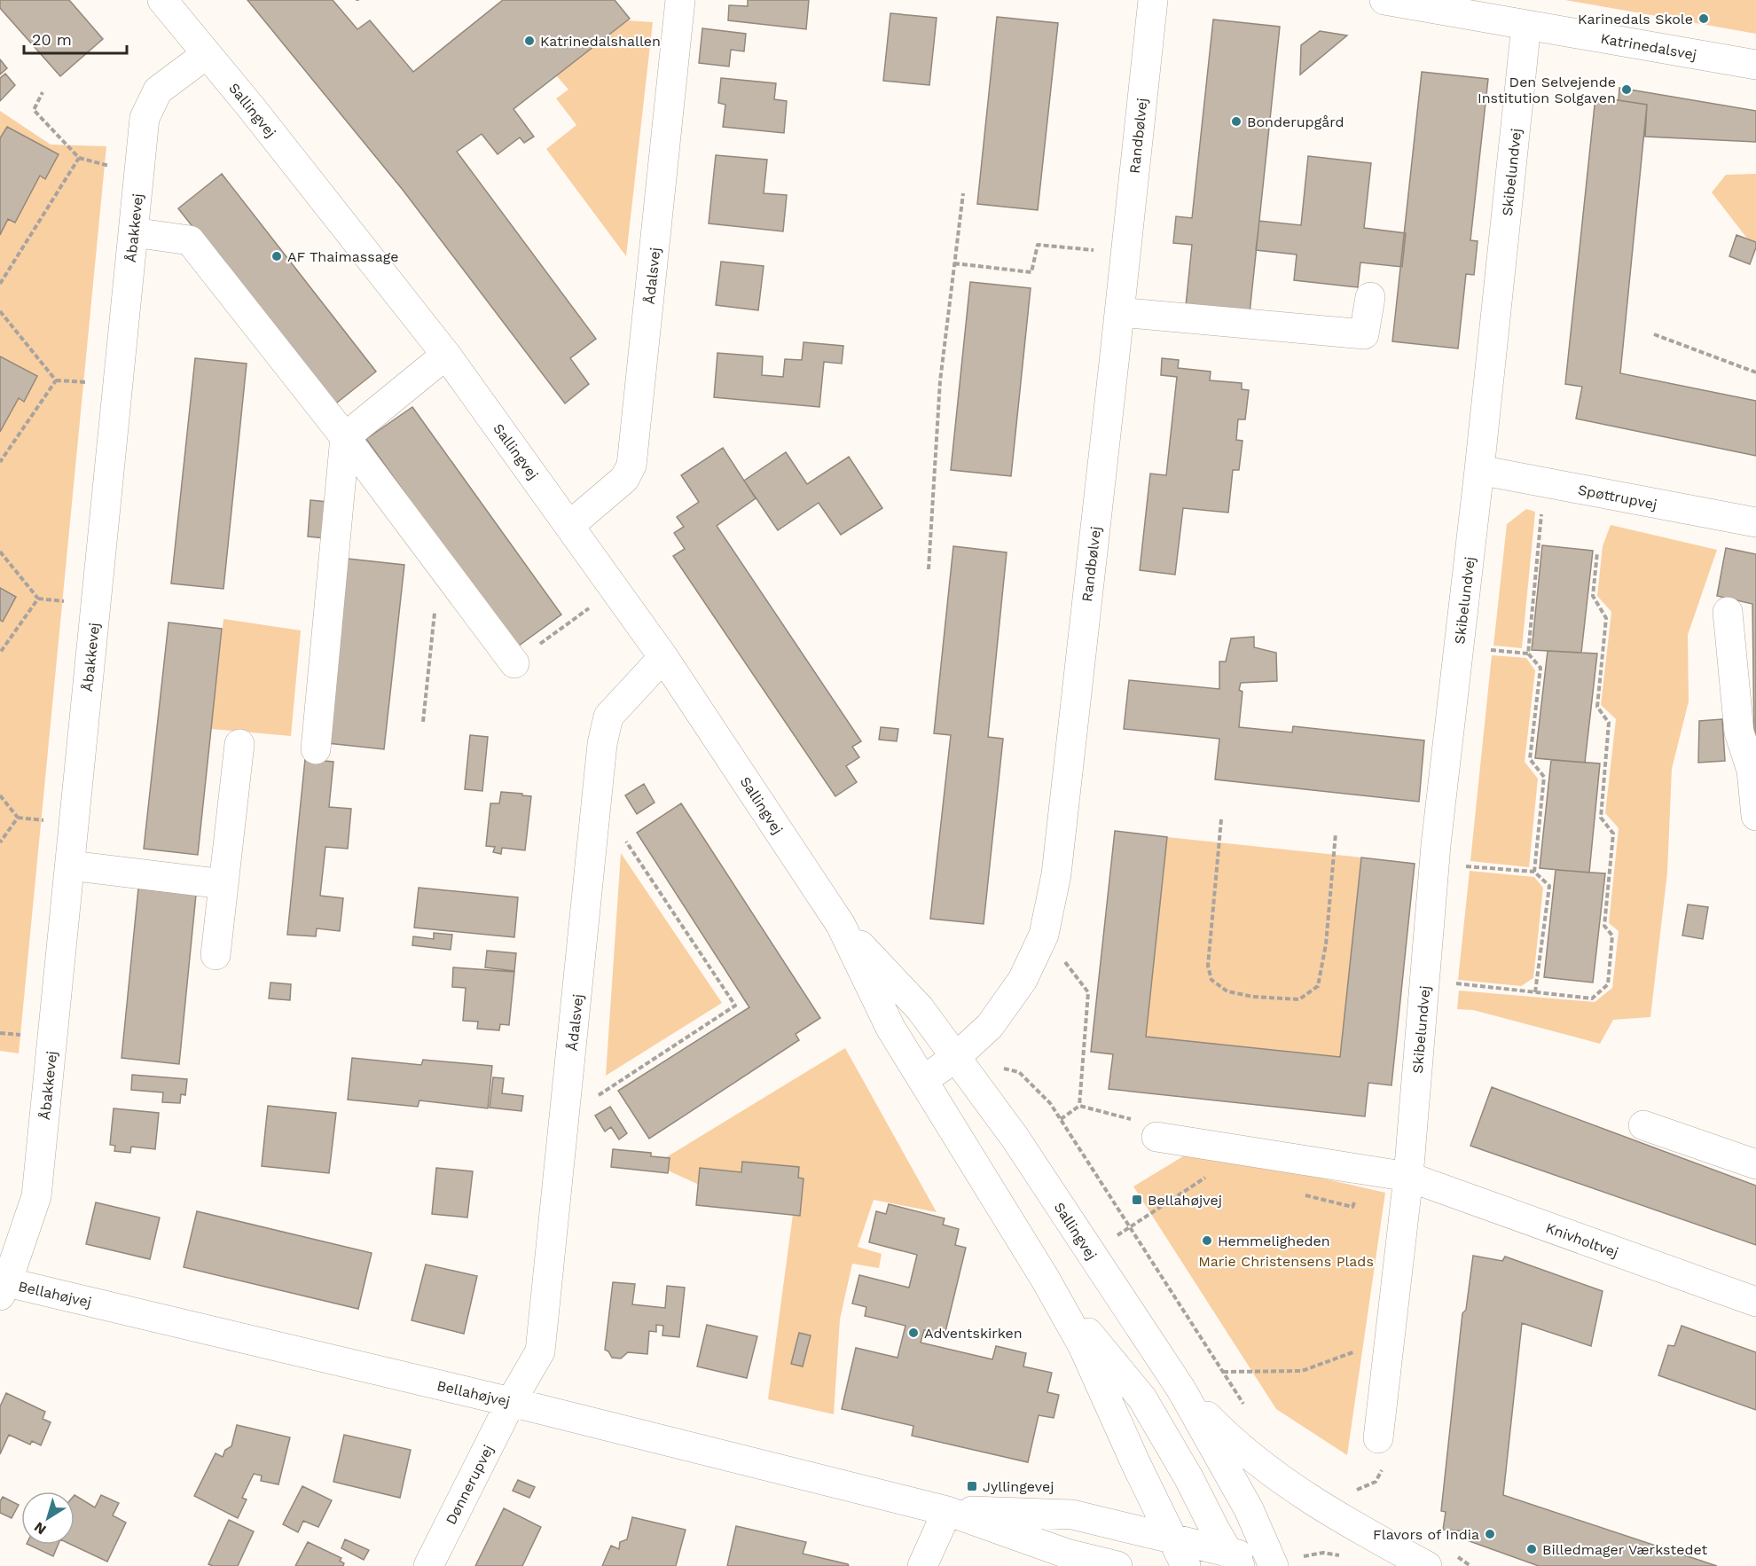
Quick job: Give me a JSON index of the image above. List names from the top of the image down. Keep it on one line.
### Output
{"streets":{"street":["Katrinedalsvej","Sallingvej","Randbølvej","Skibelundvej","Åbakkevej","Ådalsvej","Spøttrupvej","Knivholtvej","Bellahøjvej","Dønnerupvej"]},"crossings":[["Katrinedalsvej","Skibelundvej"],["Sallingvej","Randbølvej"],["Sallingvej","Åbakkevej"],["Sallingvej","Ådalsvej"],["Sallingvej","Bellahøjvej"],["Skibelundvej","Spøttrupvej"],["Skibelundvej","Knivholtvej"],["Åbakkevej","Bellahøjvej"],["Ådalsvej","Bellahøjvej"],["Ådalsvej","Dønnerupvej"],["Bellahøjvej","Dønnerupvej"]],"parks":["Marie Christensens Plads"],"places":{"other":["Karinedals Skole","Katrinedalshallen","Den Selvejende Institution Solgaven","Bonderupgård","AF Thaimassage","Hemmeligheden","Adventskirken","Flavors of India","Billedmager Værkstedet"],"transit":["Bellahøjvej","Jyllingevej"]},"scale_bar":"20 m","north":"bottom left"}
